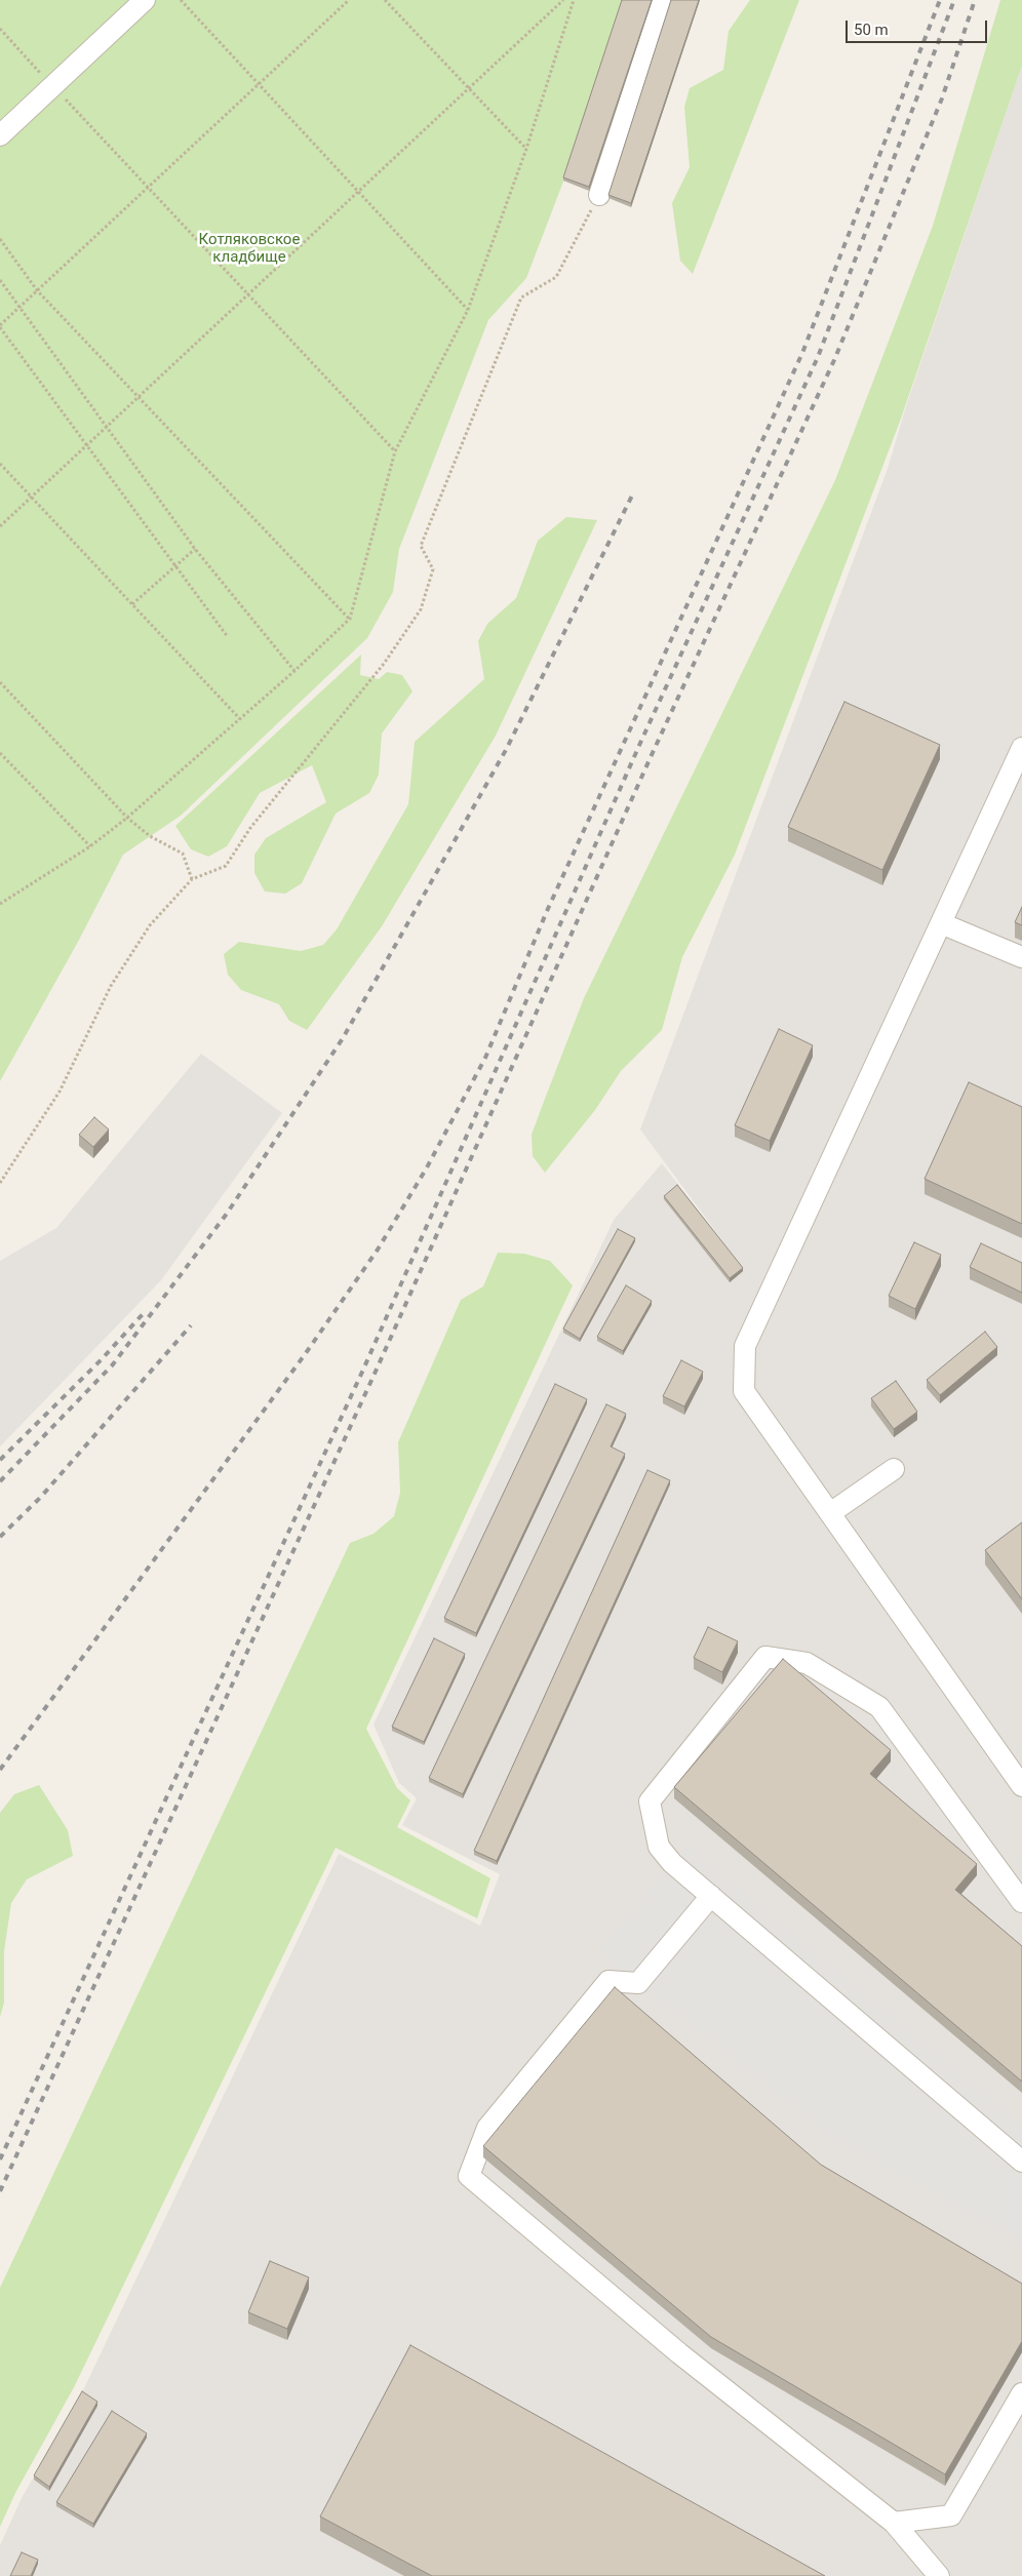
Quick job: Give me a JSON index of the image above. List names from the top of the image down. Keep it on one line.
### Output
{"parks":["Котляковское кладбище"],"scale_bar":"50 m"}
